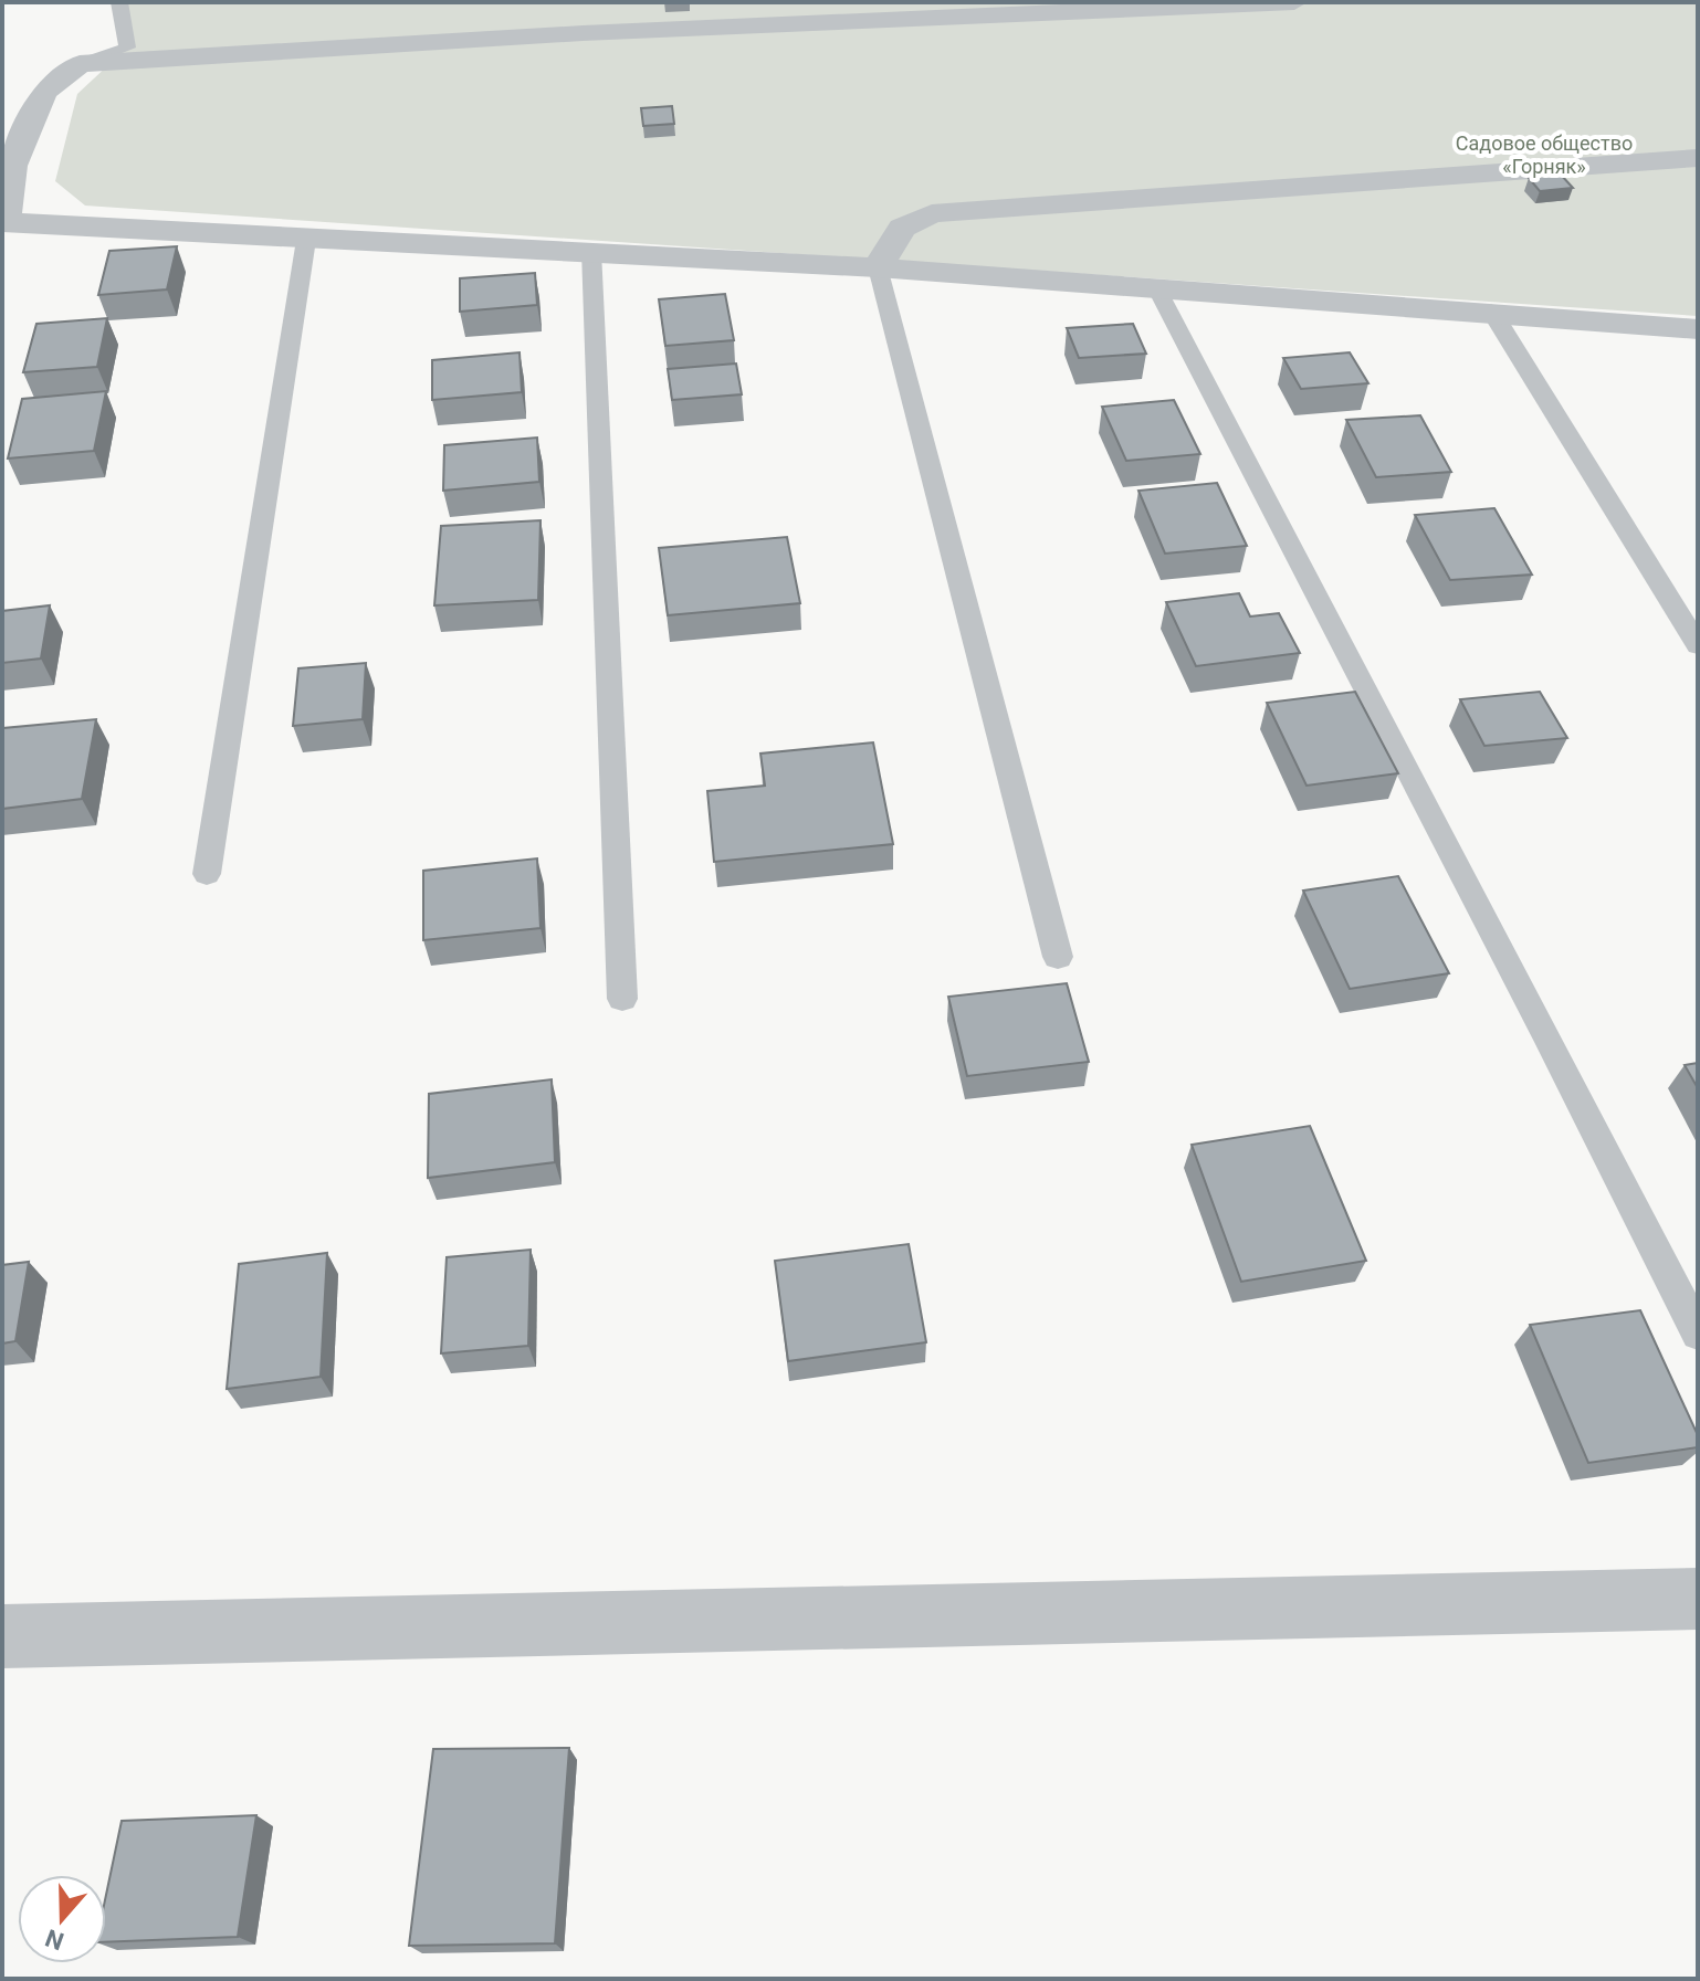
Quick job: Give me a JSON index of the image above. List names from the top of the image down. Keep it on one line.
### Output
{"parks":["Садовое общество «Горняк»"],"north":"bottom"}
